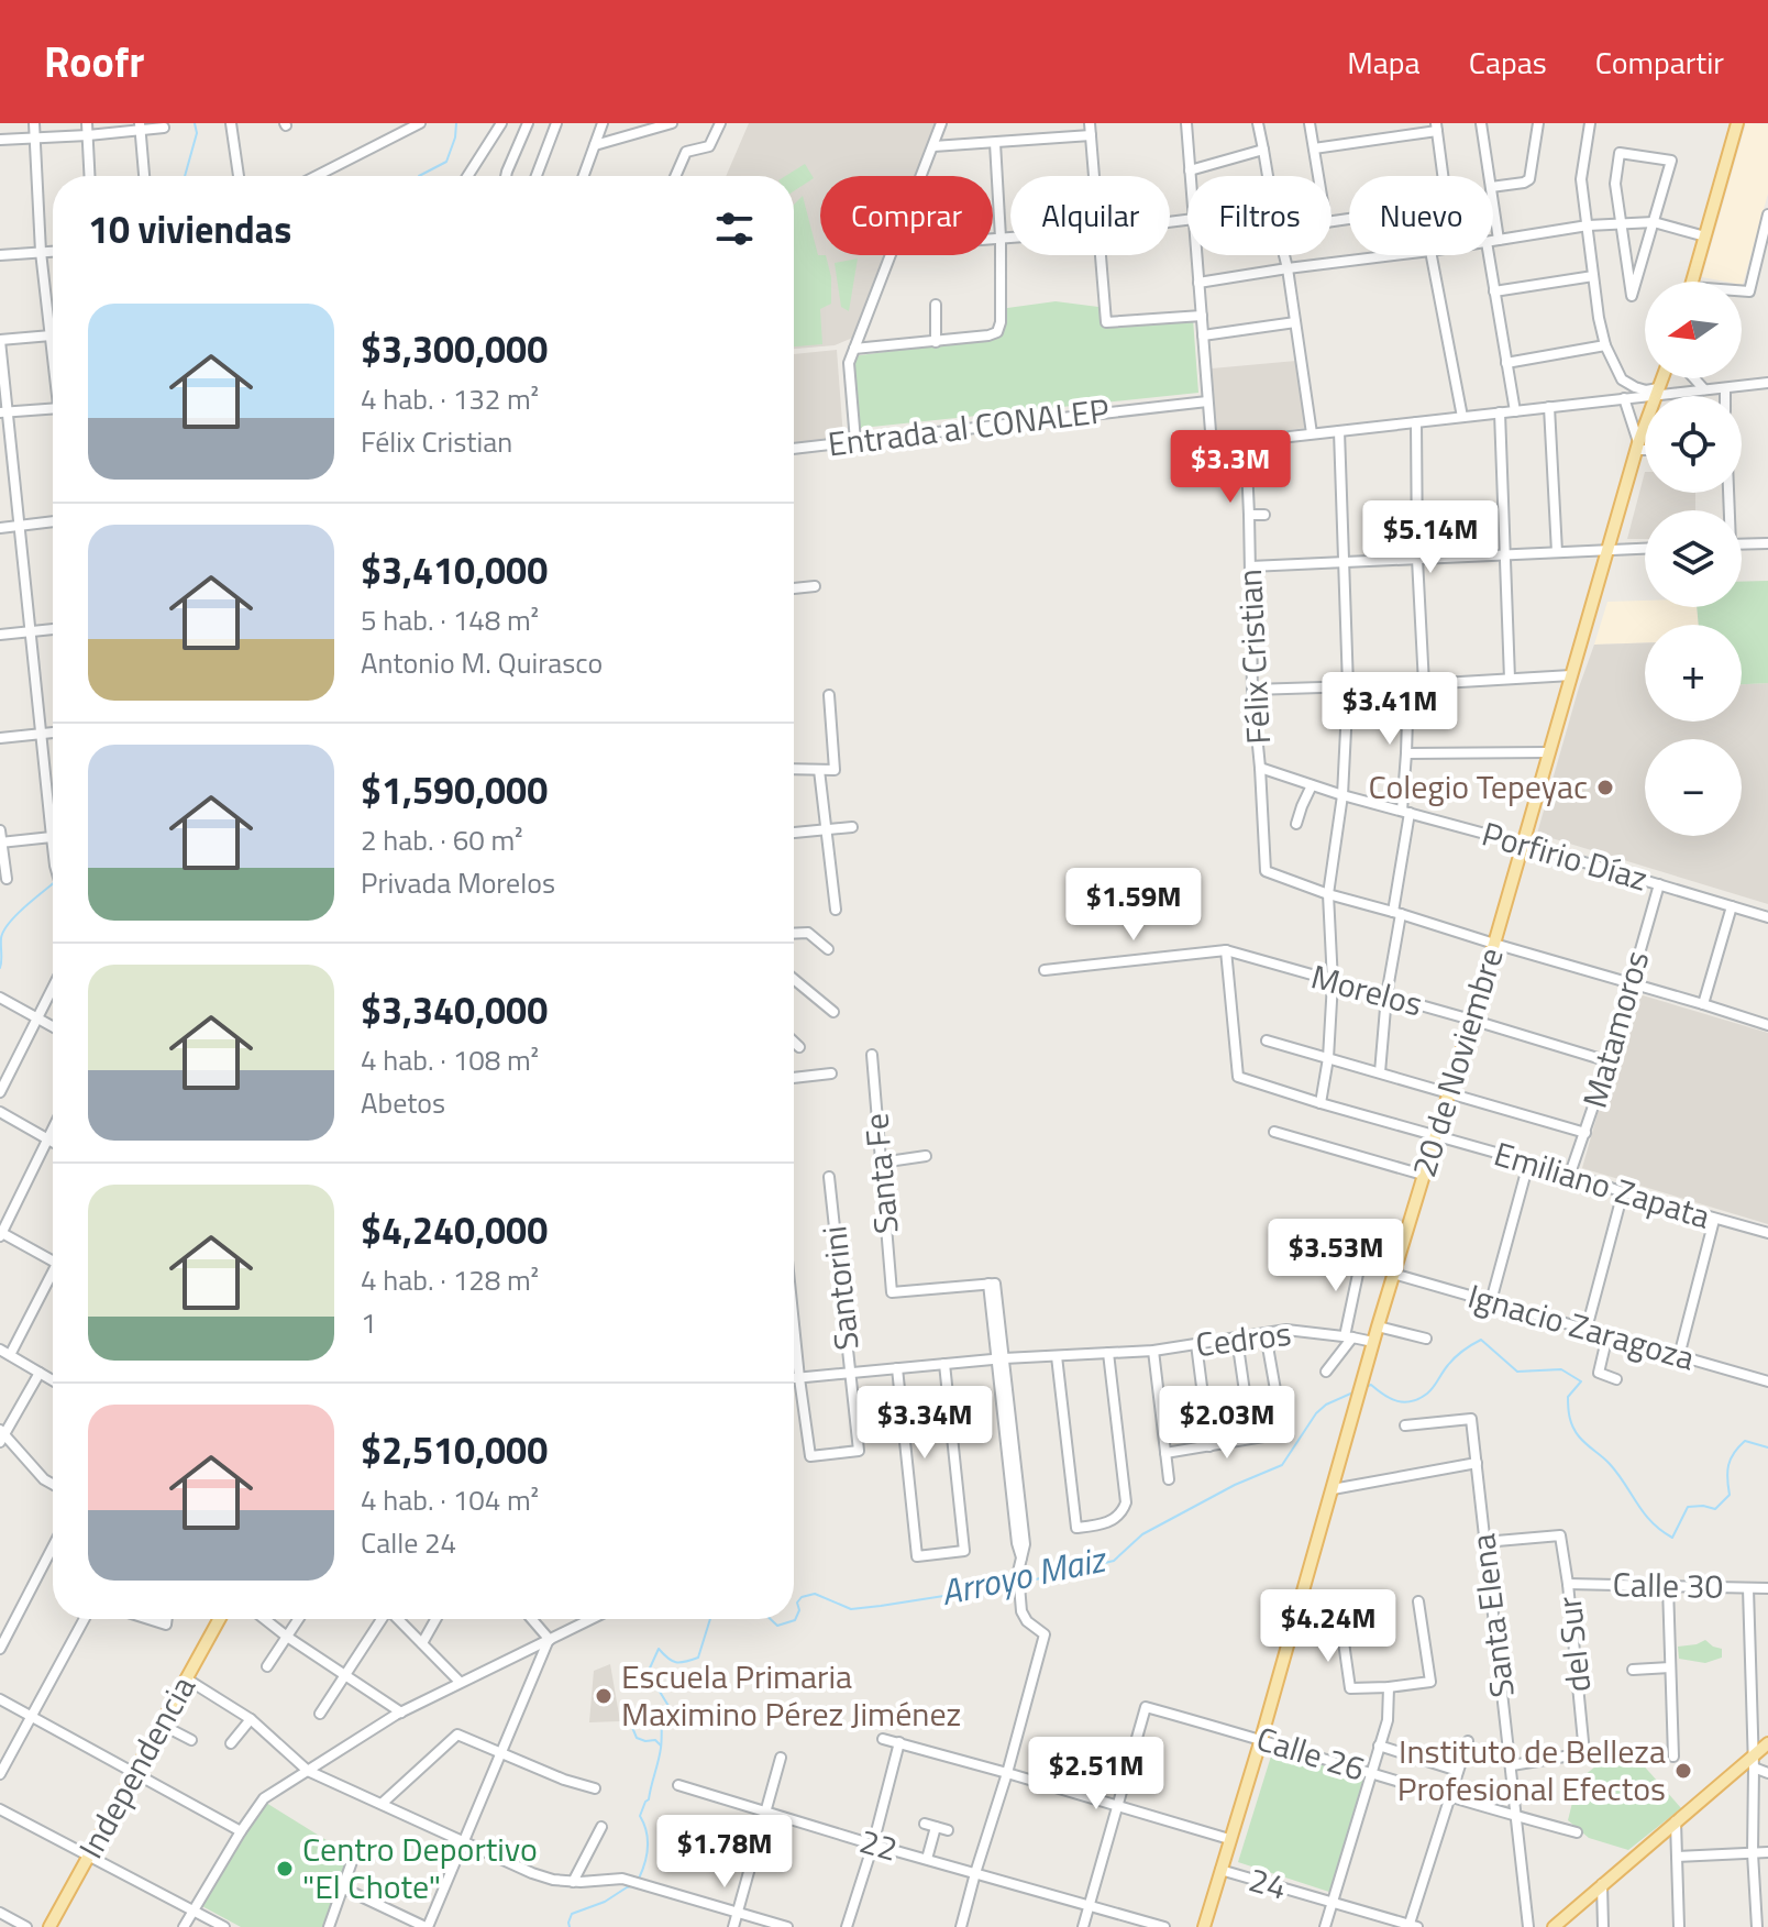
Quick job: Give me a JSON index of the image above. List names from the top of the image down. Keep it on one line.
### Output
{"streets":{"main road":["20 de Noviembre","Independencia"],"street":["Entrada al CONALEP","Félix Cristian","Porfirio Díaz","Morelos","Matamoros","Santa Fe","Emiliano Zapata","Santorini","Ignacio Zaragoza","Cedros","Calle 30","Santa Elena","del Sur","Calle 26","22","24"]},"crossings":[["Félix Cristian","Porfirio Díaz"],["Porfirio Díaz","Matamoros"],["Porfirio Díaz","20 de Noviembre"],["Morelos","Matamoros"],["Morelos","20 de Noviembre"],["Morelos","Emiliano Zapata"],["Matamoros","Emiliano Zapata"],["20 de Noviembre","Emiliano Zapata"],["20 de Noviembre","Ignacio Zaragoza"],["20 de Noviembre","Cedros"],["20 de Noviembre","Calle 26"],["20 de Noviembre","24"],["Santa Fe","Cedros"],["Santorini","Cedros"],["Calle 30","del Sur"],["Santa Elena","del Sur"],["Santa Elena","Calle 26"],["Santa Elena","24"]],"water":["Arroyo Maiz"],"places":["Colegio Tepeyac","Escuela Primaria Maximino Pérez Jiménez","Instituto de Belleza Profesional Efectos","Centro Deportivo \"El Chote\""],"north":"left","page":{"header":"Roofr","nav":["Mapa","Capas","Compartir"],"chip":["Comprar","Alquilar","Filtros","Nuevo"],"heading":"10 viviendas","map_buttons":["+","−"],"list":[{"name":"$3,300,000","note":"4 hab. · 132 m² · Félix Cristian"},{"name":"$3,410,000","note":"5 hab. · 148 m² · Antonio M. Quirasco"},{"name":"$1,590,000","note":"2 hab. · 60 m² · Privada Morelos"},{"name":"$3,340,000","note":"4 hab. · 108 m² · Abetos"},{"name":"$4,240,000","note":"4 hab. · 128 m² · 1"},{"name":"$2,510,000","note":"4 hab. · 104 m² · Calle 24"}],"price":["$3.3M","$5.14M","$3.41M","$1.59M","$3.53M","$3.34M","$2.03M","$4.24M","$2.51M","$1.78M"]}}
